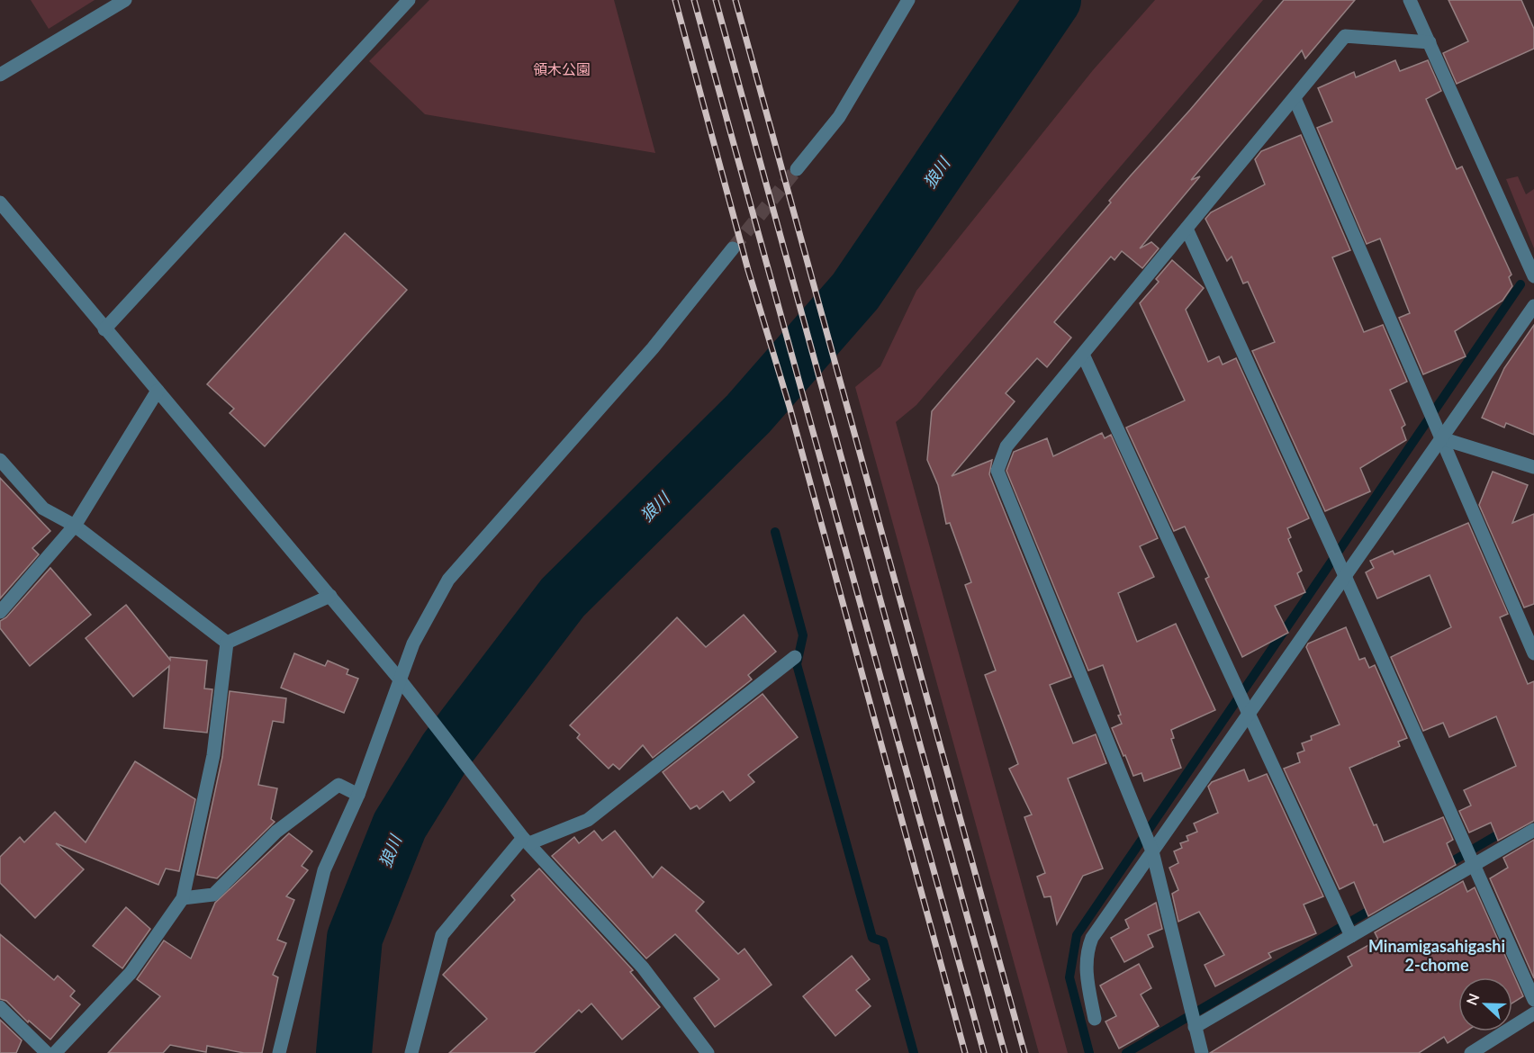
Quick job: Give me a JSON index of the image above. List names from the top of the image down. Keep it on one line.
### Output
{"districts":["Minamigasahigashi 2-chome"],"water":["狼川"],"parks":["領木公園"],"north":"left"}
